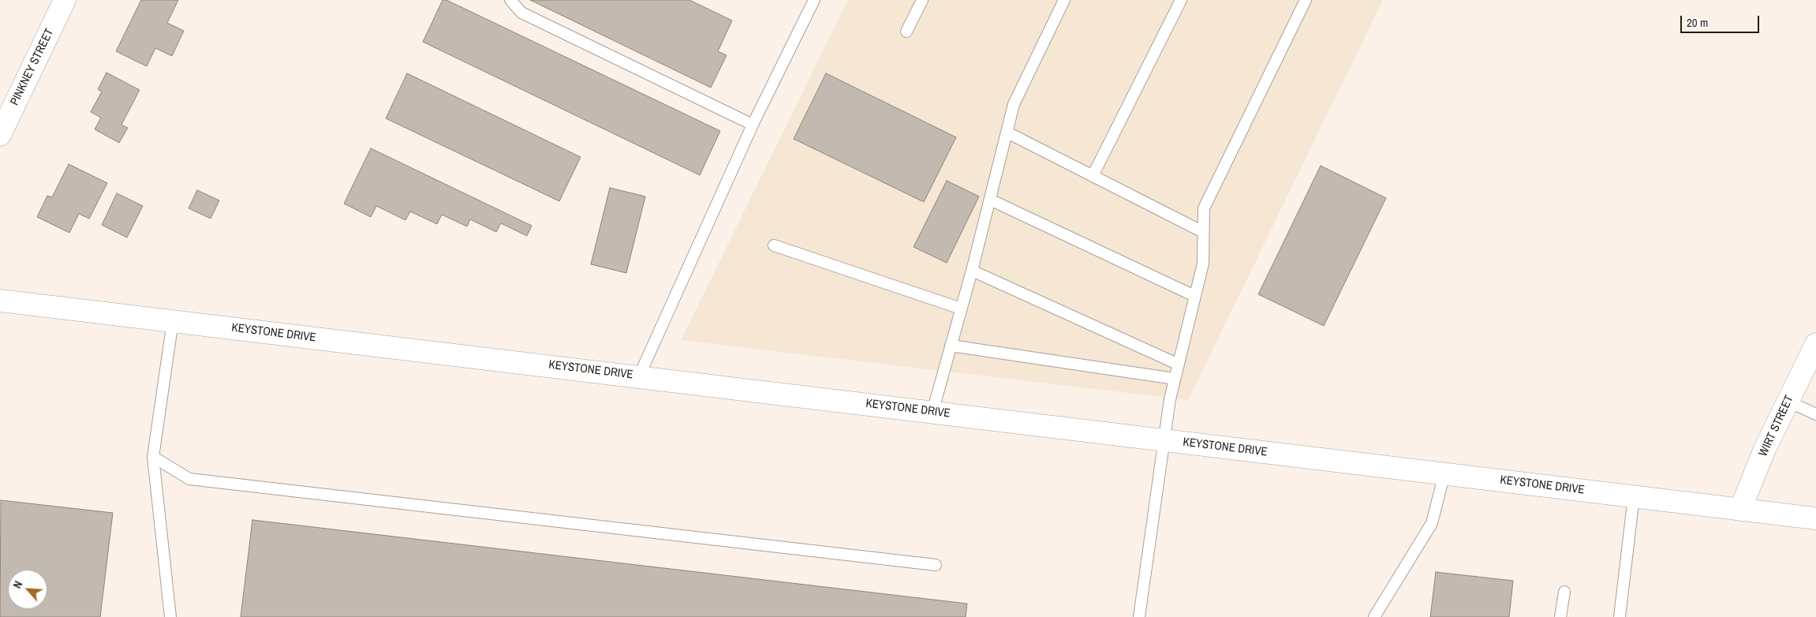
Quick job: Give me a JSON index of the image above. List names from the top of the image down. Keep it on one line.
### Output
{"streets":{"street":["PINKNEY STREET","KEYSTONE DRIVE","WIRT STREET"]},"crossings":[["KEYSTONE DRIVE","WIRT STREET"]],"scale_bar":"20 m","north":"top left"}
